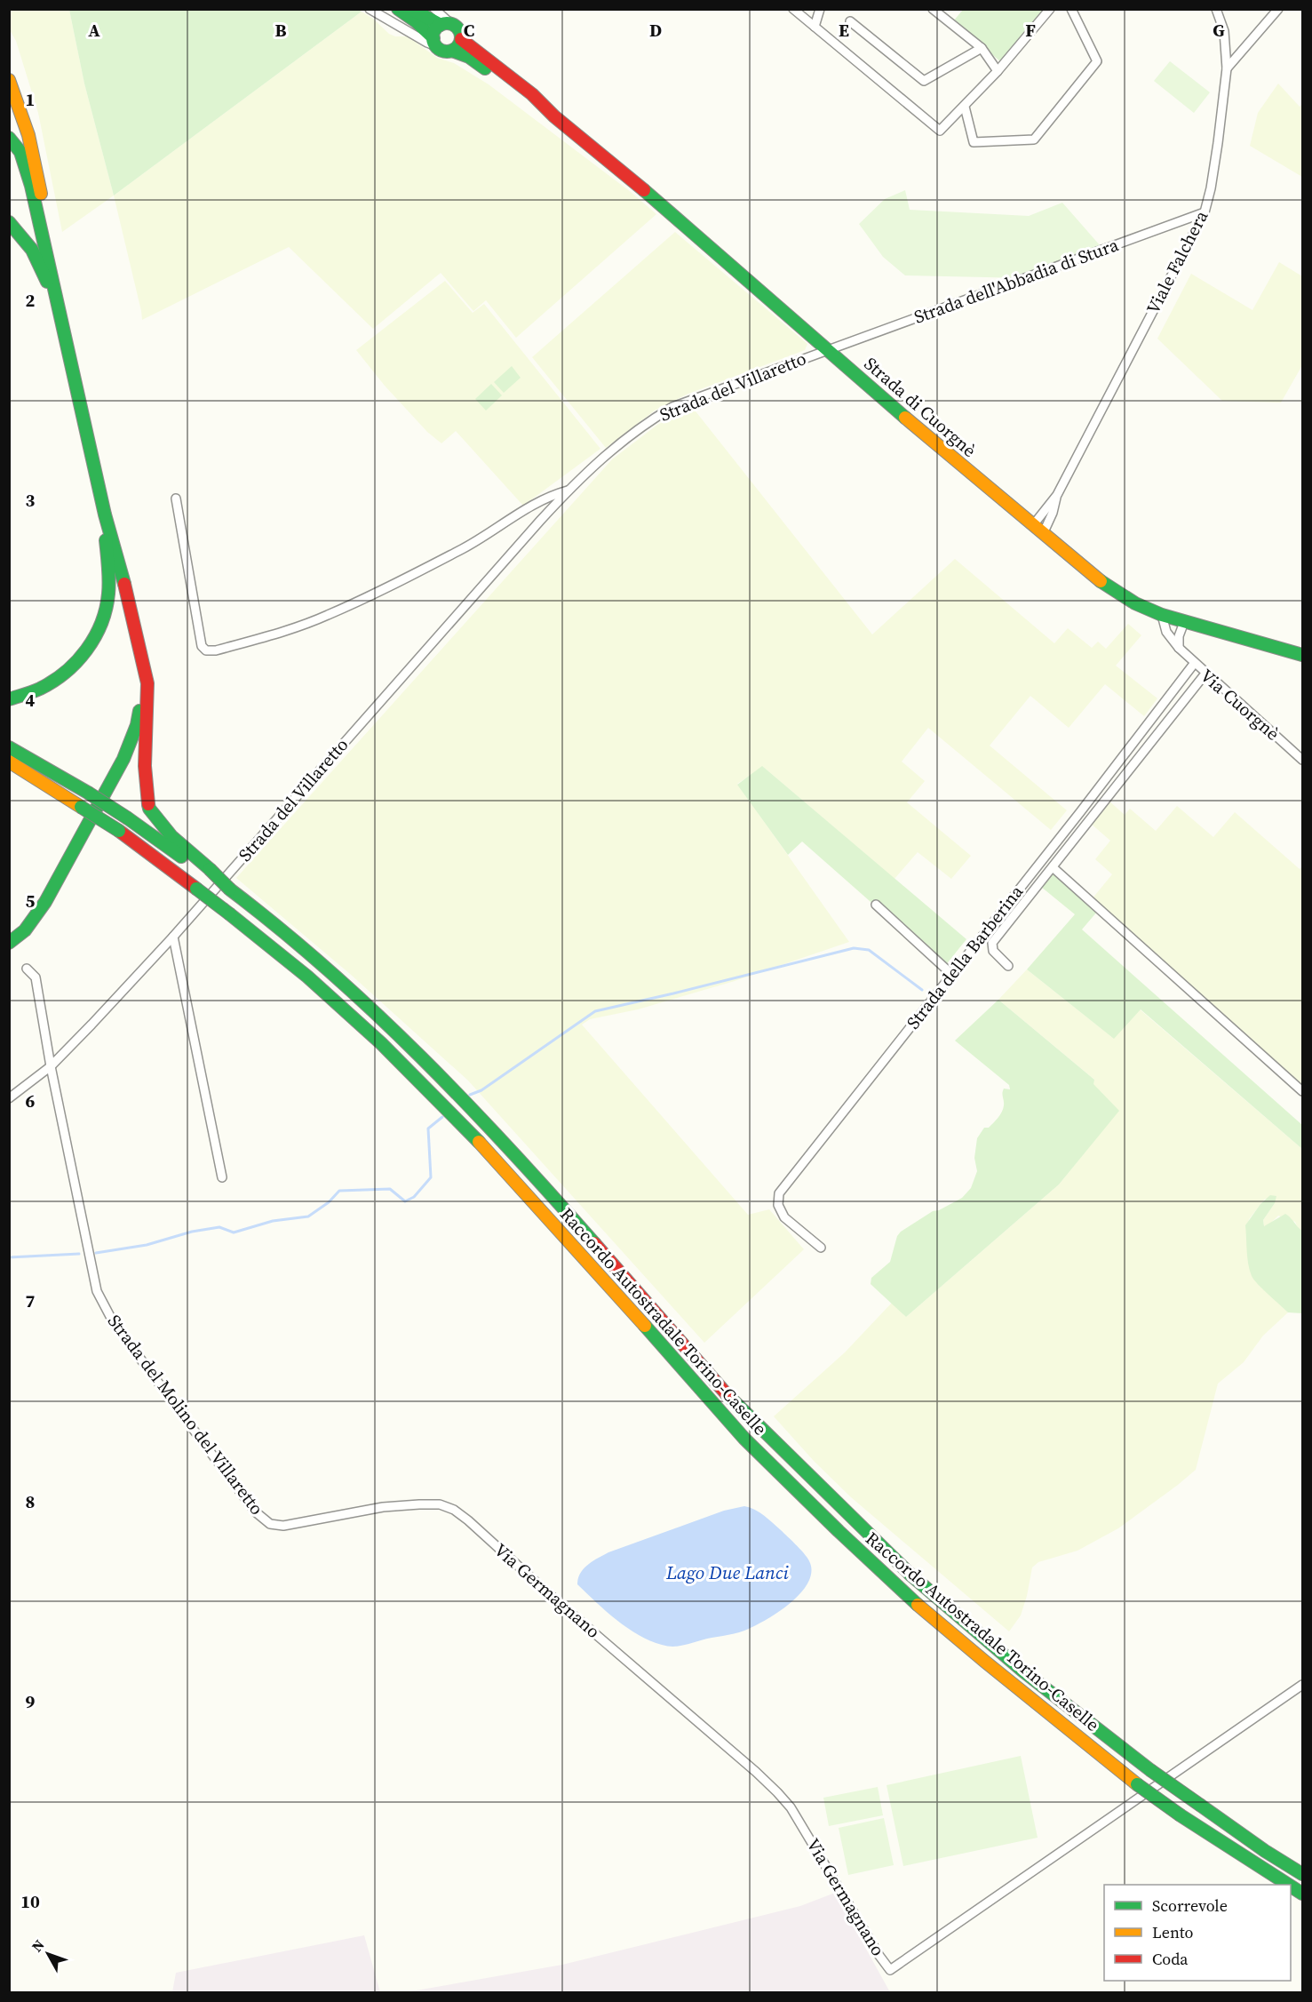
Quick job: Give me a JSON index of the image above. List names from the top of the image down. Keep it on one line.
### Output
{"streets":{"main road":["Strada di Cuorgnè","Raccordo Autostradale Torino-Caselle"],"street":["Viale Falchera","Strada dell'Abbadia di Stura","Strada del Villaretto","Via Cuorgnè","Strada della Barberina","Strada del Molino del Villaretto","Via Germagnano"]},"crossings":[["Viale Falchera","Strada dell'Abbadia di Stura"],["Viale Falchera","Strada di Cuorgnè"],["Strada dell'Abbadia di Stura","Strada del Villaretto"],["Strada dell'Abbadia di Stura","Strada di Cuorgnè"],["Strada del Villaretto","Strada di Cuorgnè"],["Strada del Villaretto","Strada del Molino del Villaretto"],["Strada di Cuorgnè","Via Cuorgnè"],["Via Cuorgnè","Strada della Barberina"],["Strada del Molino del Villaretto","Via Germagnano"]],"water":["Lago Due Lanci"],"legend":["Scorrevole","Lento","Coda"],"north":"top left","grid":{"columns":["A","B","C","D","E","F","G"],"rows":["1","2","3","4","5","6","7","8","9","10"]}}
